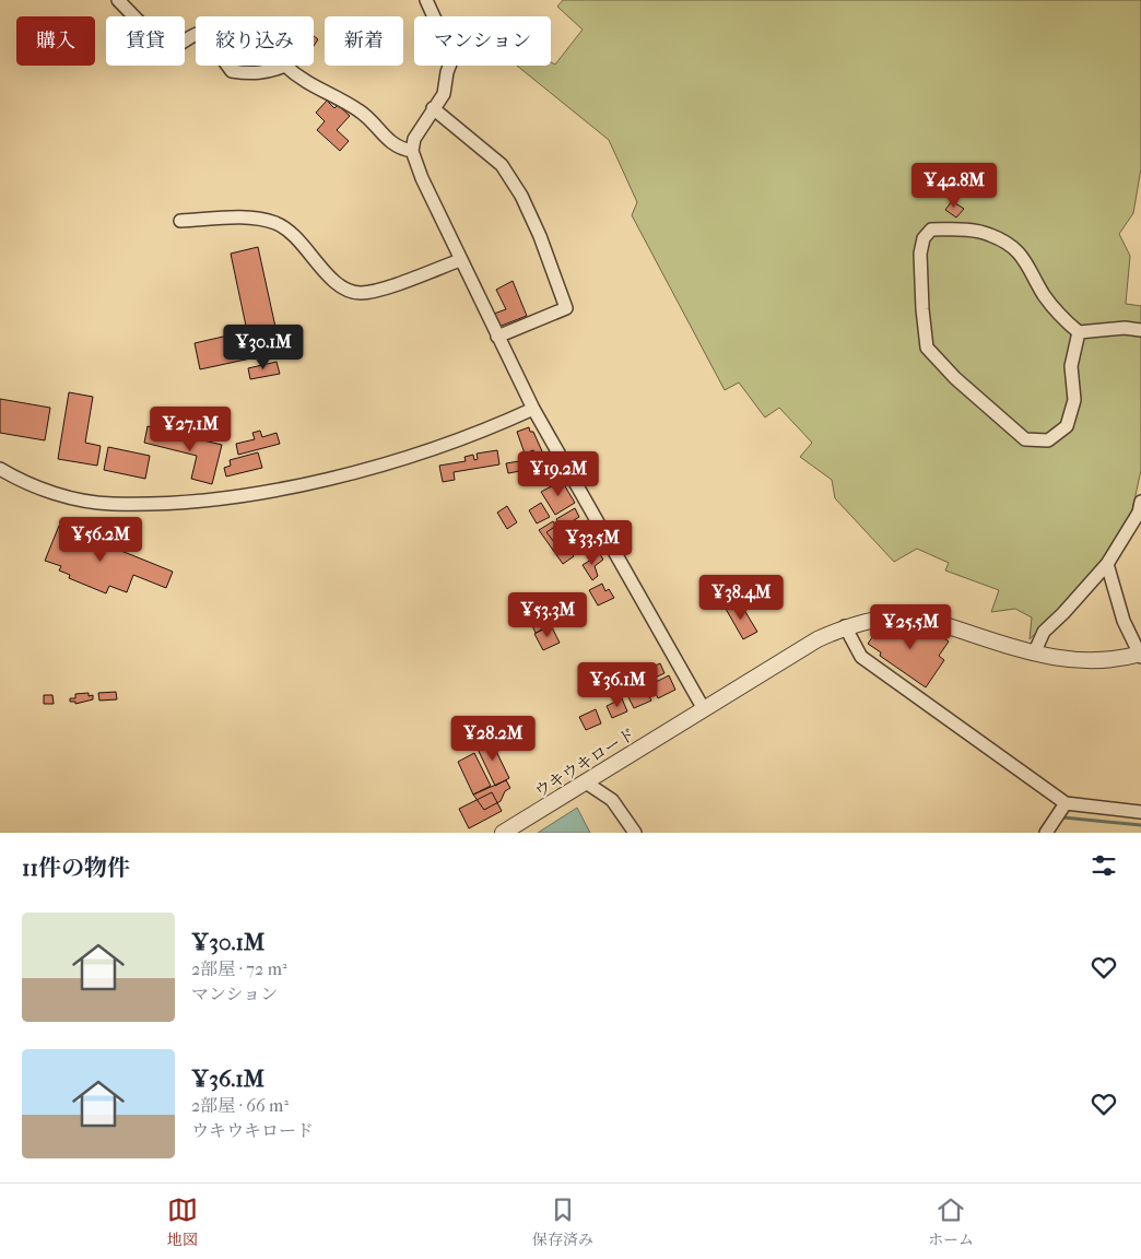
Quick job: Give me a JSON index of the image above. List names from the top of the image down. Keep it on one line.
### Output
{"streets":{"street":["ウキウキロード"]},"page":{"chip":["購入","賃貸","絞り込み","新着","マンション"],"price":["¥42.8M","¥30.1M","¥27.1M","¥19.2M","¥56.2M","¥33.5M","¥38.4M","¥53.3M","¥25.5M","¥36.1M","¥28.2M"],"heading":"11件の物件","list":[{"name":"¥30.1M","note":"2部屋 · 72 m² · マンション"},{"name":"¥36.1M","note":"2部屋 · 66 m² · ウキウキロード"}],"tabs":["地図","保存済み","ホーム"]}}
